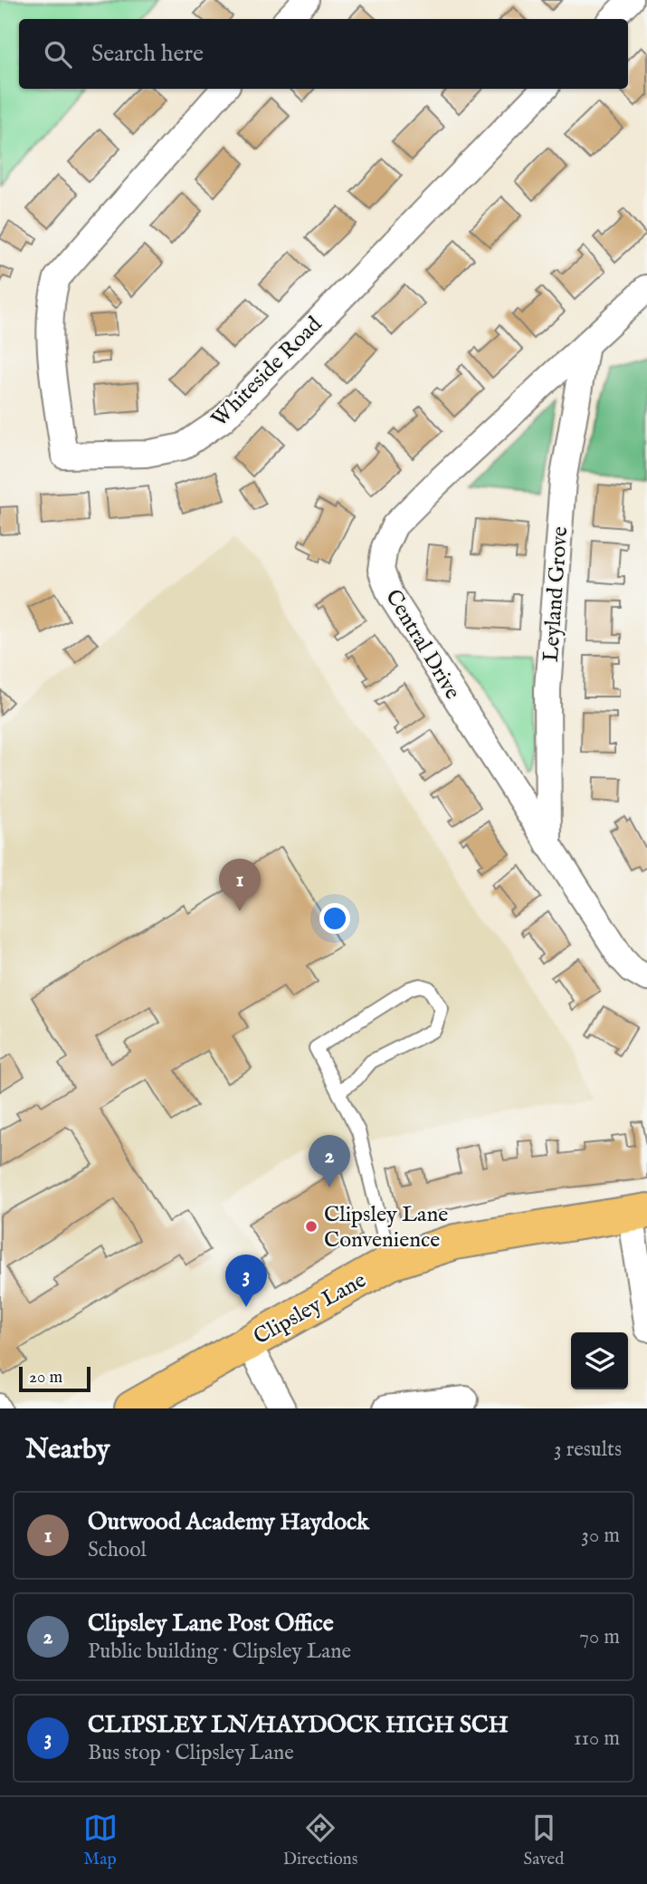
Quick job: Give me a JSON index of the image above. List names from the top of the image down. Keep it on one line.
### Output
{"streets":{"main road":["Clipsley Lane"],"street":["Whiteside Road","Leyland Grove","Central Drive"]},"crossings":[["Leyland Grove","Central Drive"]],"places":["Clipsley Lane Convenience"],"scale_bar":"20 m","page":{"search":"Search here","pins":["1","2","3"],"scale":"20 m","heading":["Nearby","3 results"],"list":[{"mark":"1","name":"Outwood Academy Haydock","note":"School","value":"30 m"},{"mark":"2","name":"Clipsley Lane Post Office","note":"Public building · Clipsley Lane","value":"70 m"},{"mark":"3","name":"CLIPSLEY LN/HAYDOCK HIGH SCH","note":"Bus stop · Clipsley Lane","value":"110 m"}],"nav":["Map","Directions","Saved"]}}
